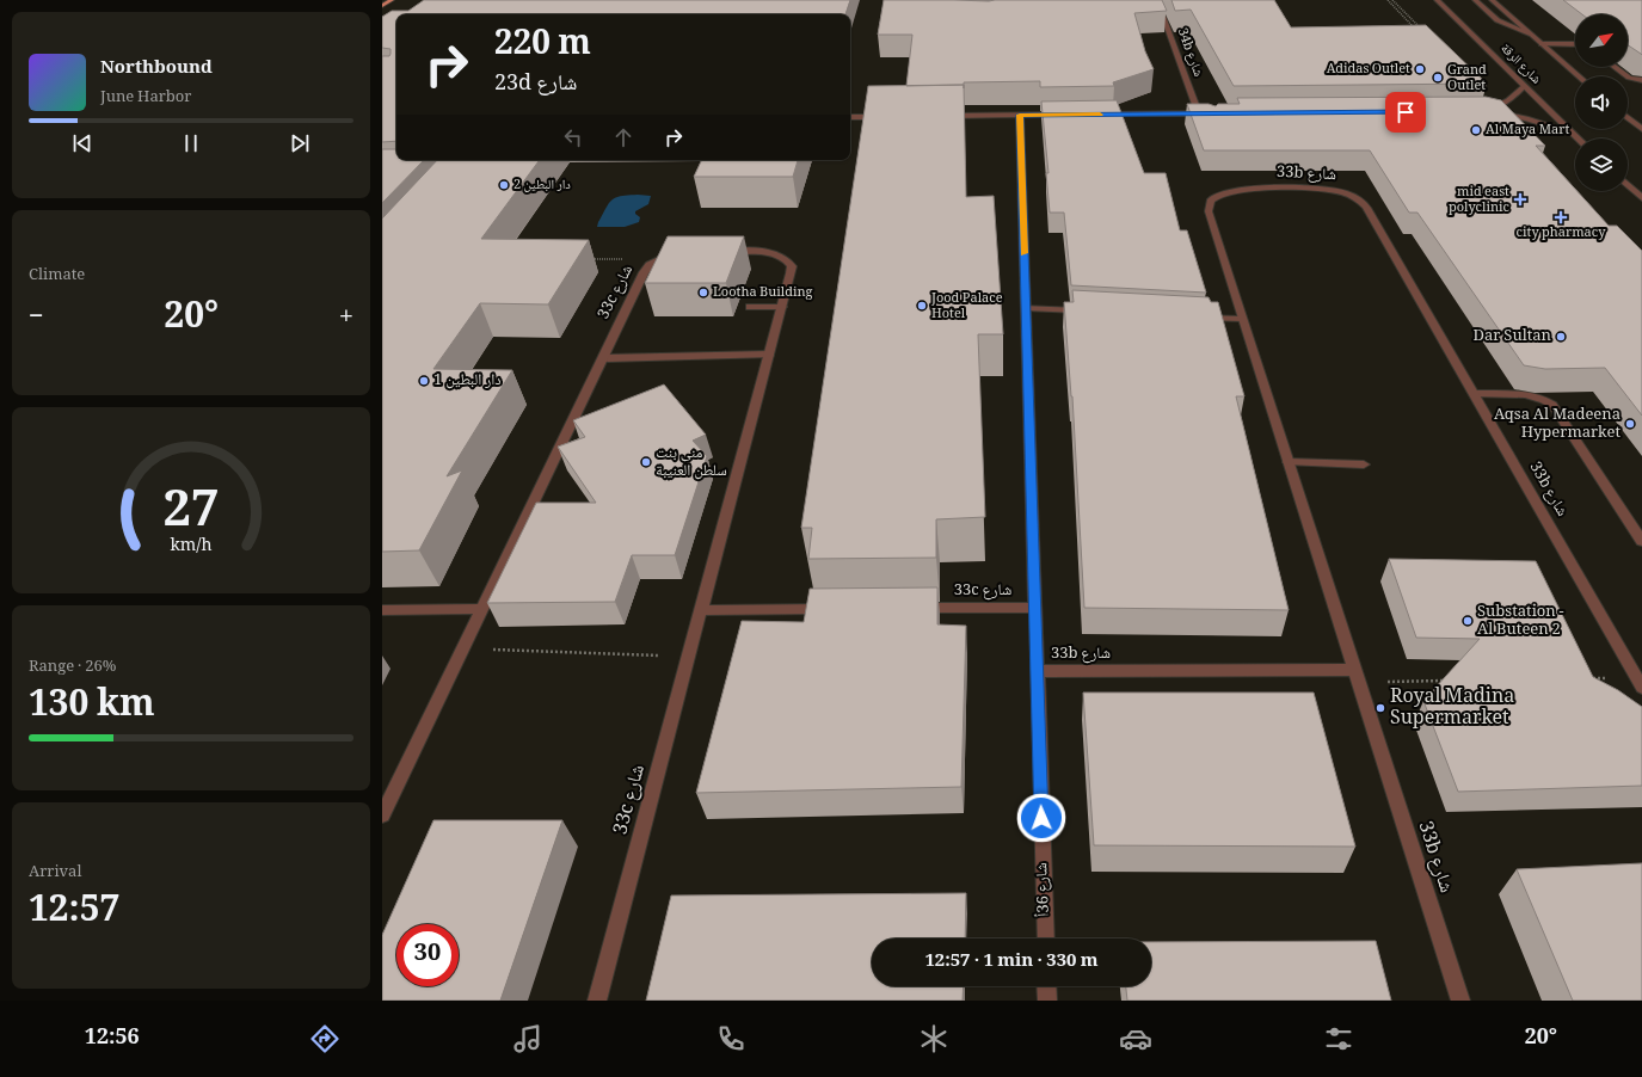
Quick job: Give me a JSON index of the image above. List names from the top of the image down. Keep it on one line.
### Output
{"streets":{"street":["34b شارع","شارع الرقة","33b شارع","33c شارع","شارع 36أ"]},"crossings":[["33b شارع","شارع 36أ"],["33c شارع","شارع 36أ"]],"places":{"other":["Adidas Outlet","Grand Outlet","Al Maya Mart","دار البطين 2","Lootha Building","Jood Palace Hotel","Dar Sultan","دار البطين 1","Aqsa Al Madeena Hypermarket","منى بنت سلطن العنيبة","Substation - Al Buteen 2","Royal Madina Supermarket"],"health":["mid east polyclinic","city pharmacy"]},"north":"top right","page":{"turn":["220 m","23d شارع"],"song":["Northbound","June Harbor"],"tile":["Climate",["Range · 26%","130 km"],["Arrival","12:57"]],"heat":["−","20°","+"],"limit":"30","trip":"12:57 · 1 min · 330 m","tabs":["12:56","20°"],"gauge":["27","km/h"]}}
